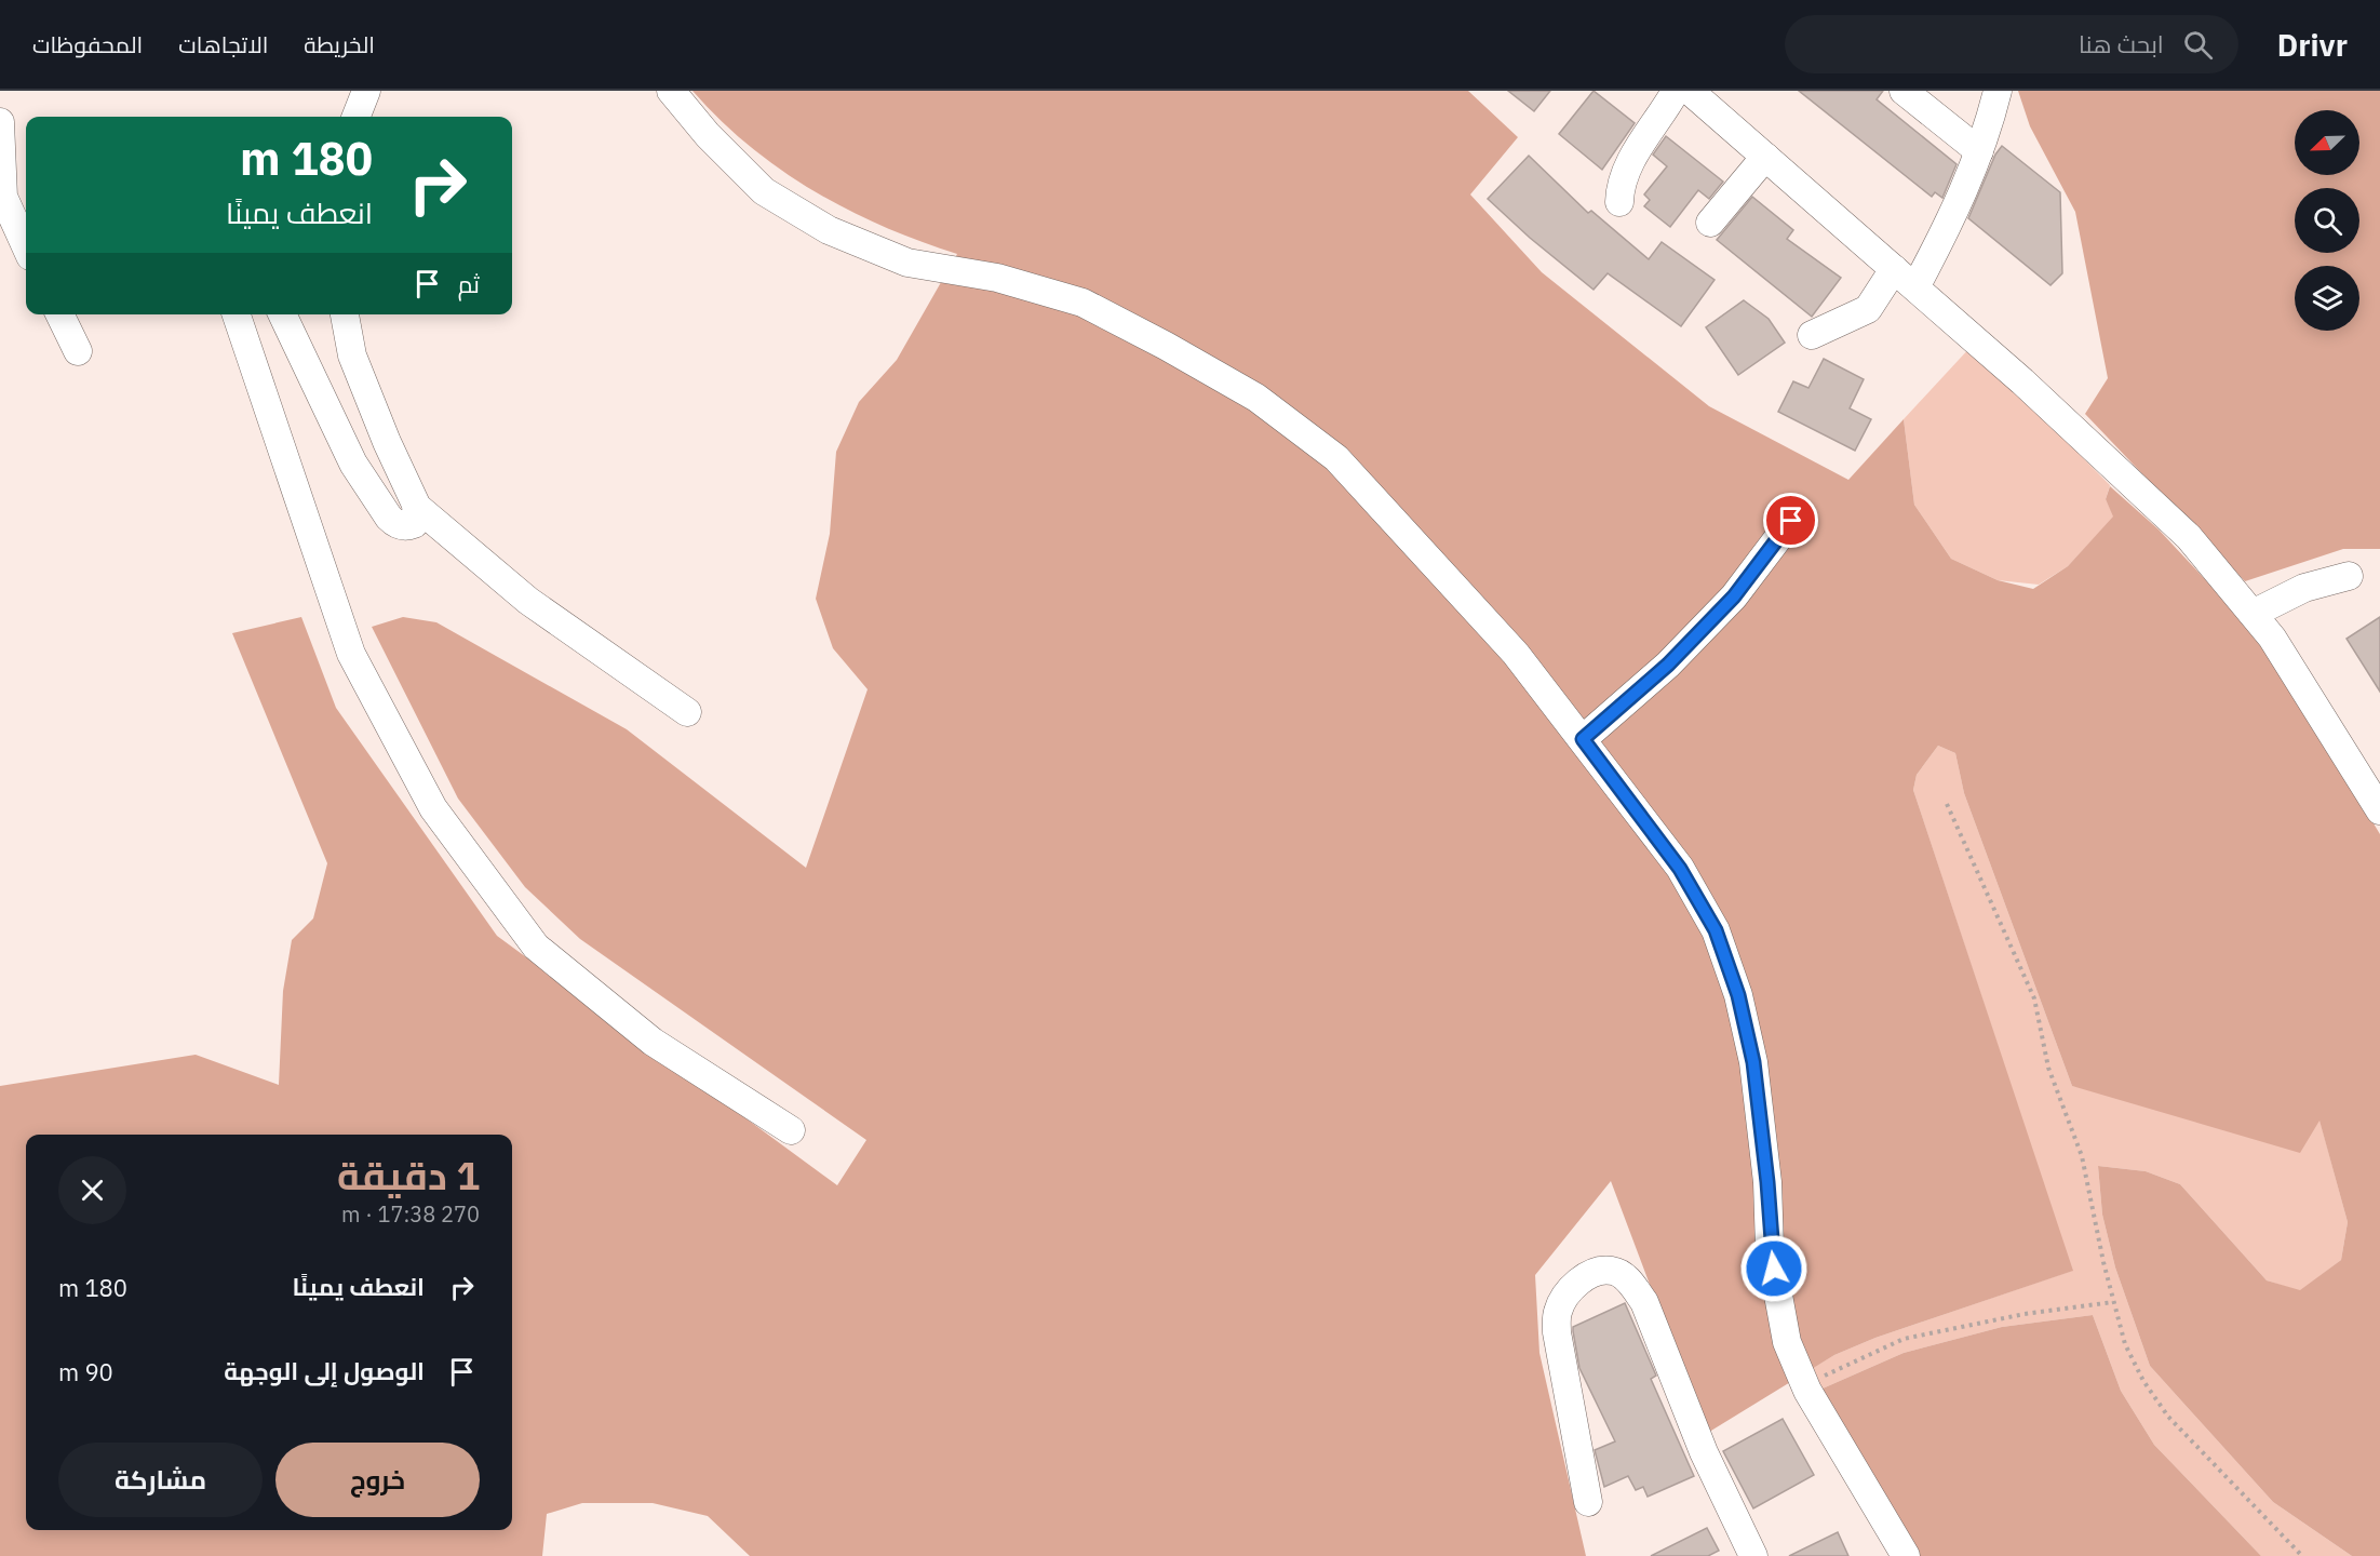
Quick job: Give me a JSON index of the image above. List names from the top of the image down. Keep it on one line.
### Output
{"north":"bottom left","page":{"header":"Drivr","search":"ابحث هنا","nav":["الخريطة","الاتجاهات","المحفوظات"],"turn":["180 m","انعطف يمينًا"],"then":"ثم","heading":["1 دقيقة","270 m · 17:38"],"list":[{"name":"انعطف يمينًا","value":"180 m"},{"name":"الوصول إلى الوجهة","value":"90 m"}],"buttons":["خروج","مشاركة"]}}
